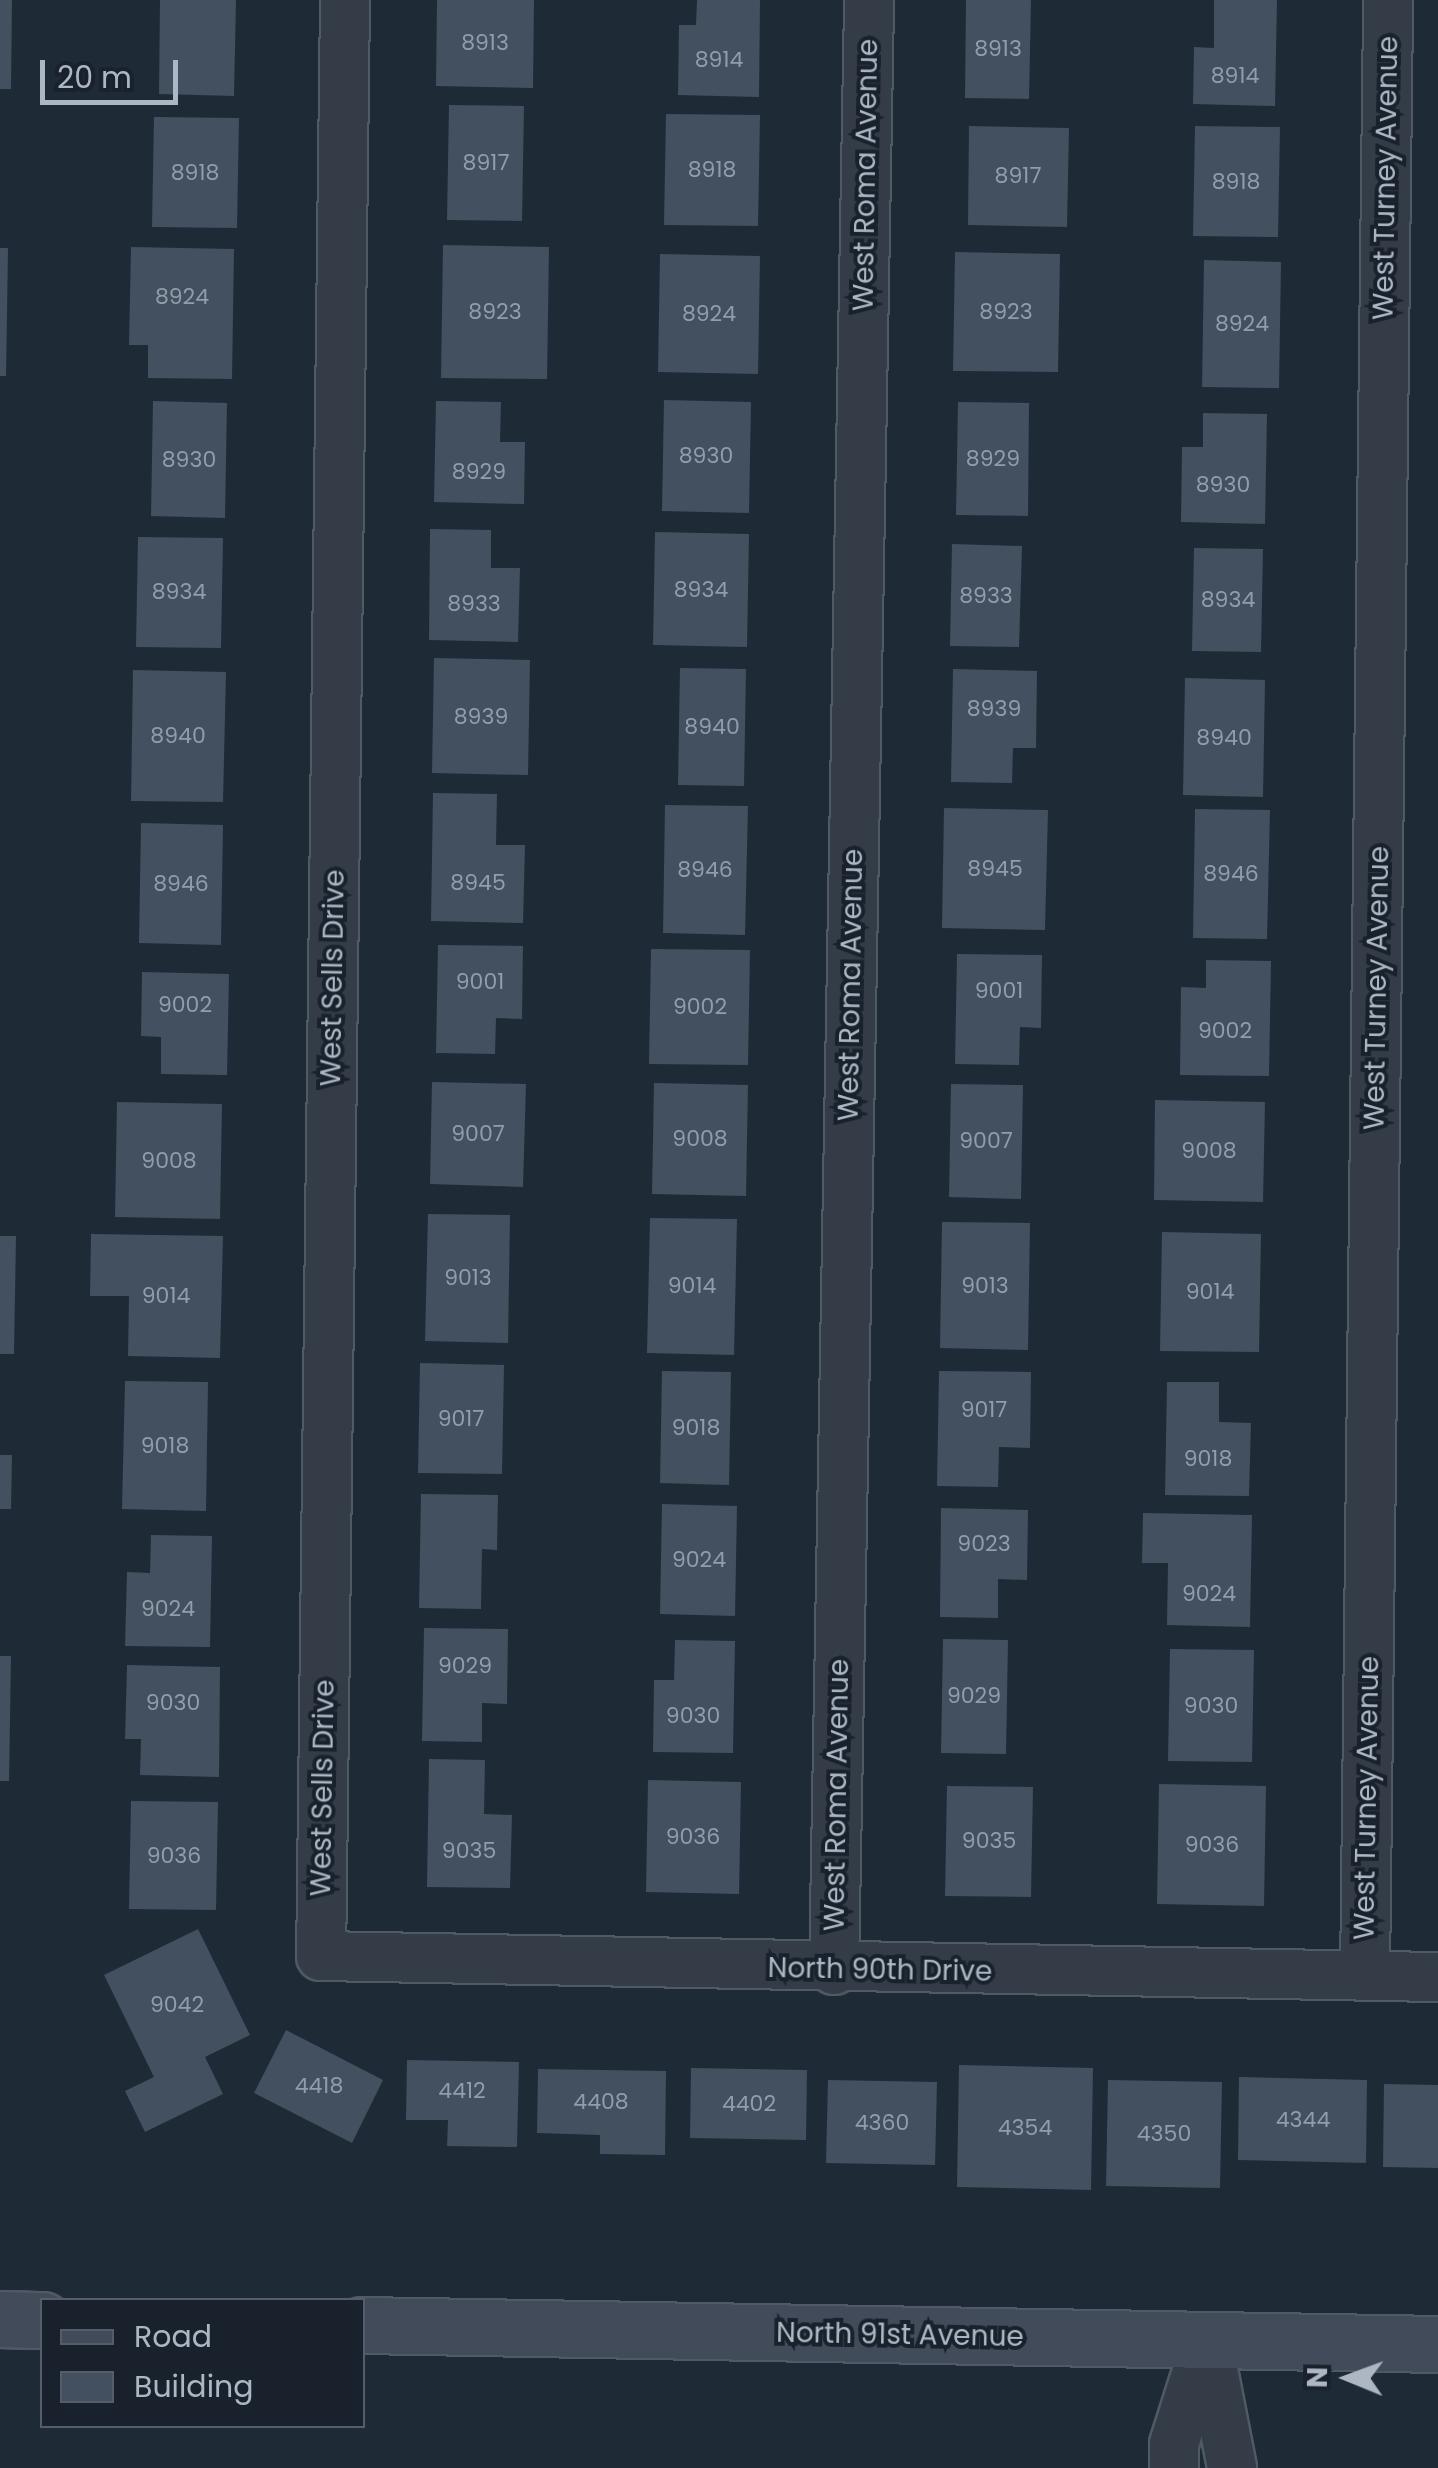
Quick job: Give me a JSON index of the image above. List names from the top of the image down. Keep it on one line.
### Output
{"streets":{"main road":["North 91st Avenue"],"street":["West Roma Avenue","West Turney Avenue","West Sells Drive","North 90th Drive"]},"crossings":[["West Roma Avenue","North 90th Drive"],["West Turney Avenue","North 90th Drive"],["West Sells Drive","North 90th Drive"]],"house_numbers":["8913","8913","8914","8914","8917","8918","8918","8917","8918","8924","8923","8923","8924","8924","8930","8929","8930","8929","8930","8934","8934","8933","8934","8933","8939","8939","8940","8940","8940","8945","8946","8946","8945","8946","9001","9001","9002","9002","9002","9007","9008","9007","9008","9008","9013","9014","9013","9014","9014","9017","9017","9018","9018","9018","9023","9024","9024","9024","9029","9029","9030","9030","9030","9036","9035","9036","9035","9036","9042","4418","4412","4408","4402","4344","4360","4354","4350"],"legend":["Road","Building"],"scale_bar":"20 m","north":"left"}
